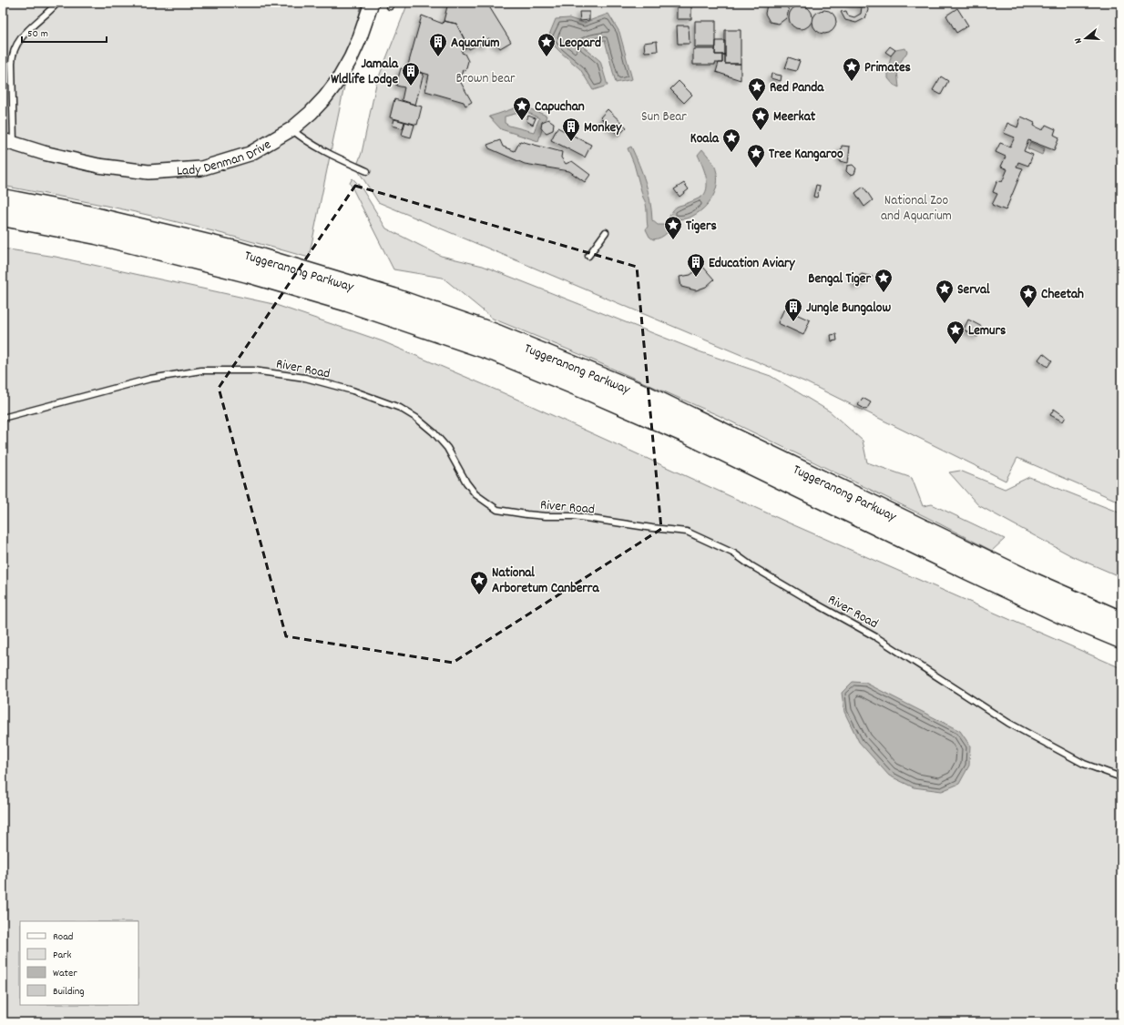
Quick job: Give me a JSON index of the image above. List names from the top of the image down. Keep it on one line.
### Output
{"streets":{"highway":["Tuggeranong Parkway"],"street":["Lady Denman Drive"],"lane":["River Road"]},"parks":["Brown bear","Sun Bear","National Zoo and Aquarium"],"places":{"building":["Aquarium","Jamala Wldlife Lodge","Monkey","Education Aviary","Jungle Bungalow"],"place":["Leopard","Primates","Red Panda","Capuchan","Meerkat","Koala","Tree Kangaroo","Tigers","Bengal Tiger","Serval","Cheetah","Lemurs","National Arboretum Canberra"]},"legend":["Road","Park","Water","Building"],"scale_bar":"50 m","north":"left"}
